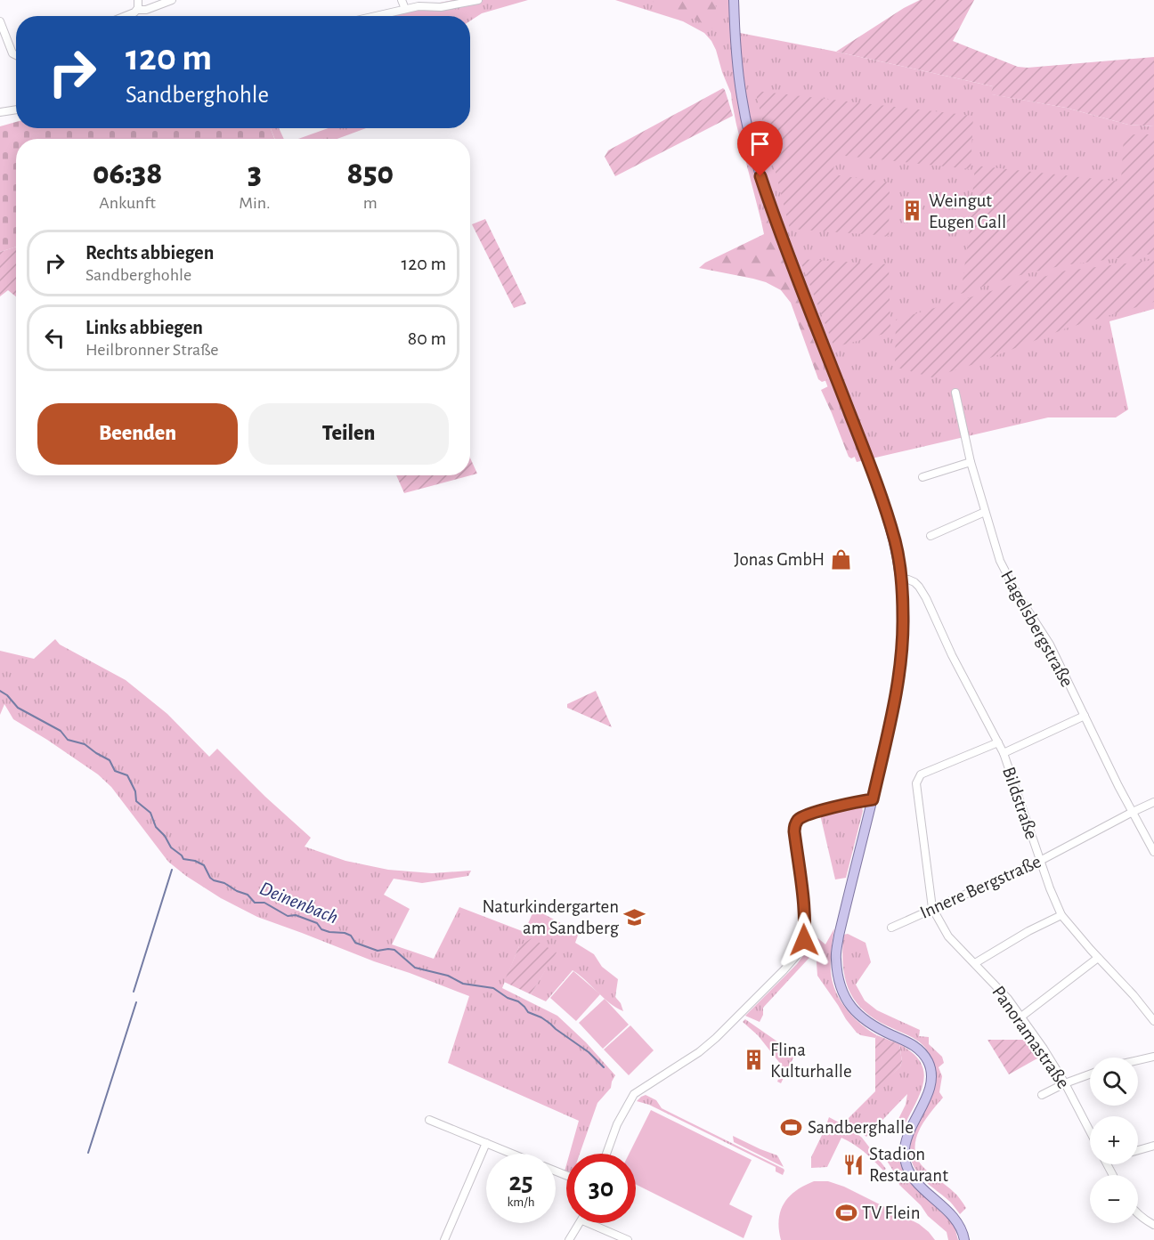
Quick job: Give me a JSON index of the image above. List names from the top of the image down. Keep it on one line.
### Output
{"streets":{"street":["Hagelsbergstraße","Bildstraße","Innere Bergstraße","Panoramastraße"]},"crossings":[["Hagelsbergstraße","Innere Bergstraße"],["Bildstraße","Innere Bergstraße"],["Innere Bergstraße","Panoramastraße"]],"water":["Deinenbach"],"places":{"building":["Weingut Eugen Gall","Flina Kulturhalle"],"shop":["Jonas GmbH"],"school or university":["Naturkindergarten am Sandberg"],"sports":["Sandberghalle","TV Flein"],"restaurant":["Stadion Restaurant"]},"page":{"turn":["120 m","Sandberghohle"],"eta":["06:38","Ankunft","3","Min.","850","m"],"list":[{"name":"Rechts abbiegen","note":"Sandberghohle","value":"120 m"},{"name":"Links abbiegen","note":"Heilbronner Straße","value":"80 m"}],"buttons":["Beenden","Teilen"],"map_buttons":["+","−"],"speed":"25 km/h","limit":"30"}}
